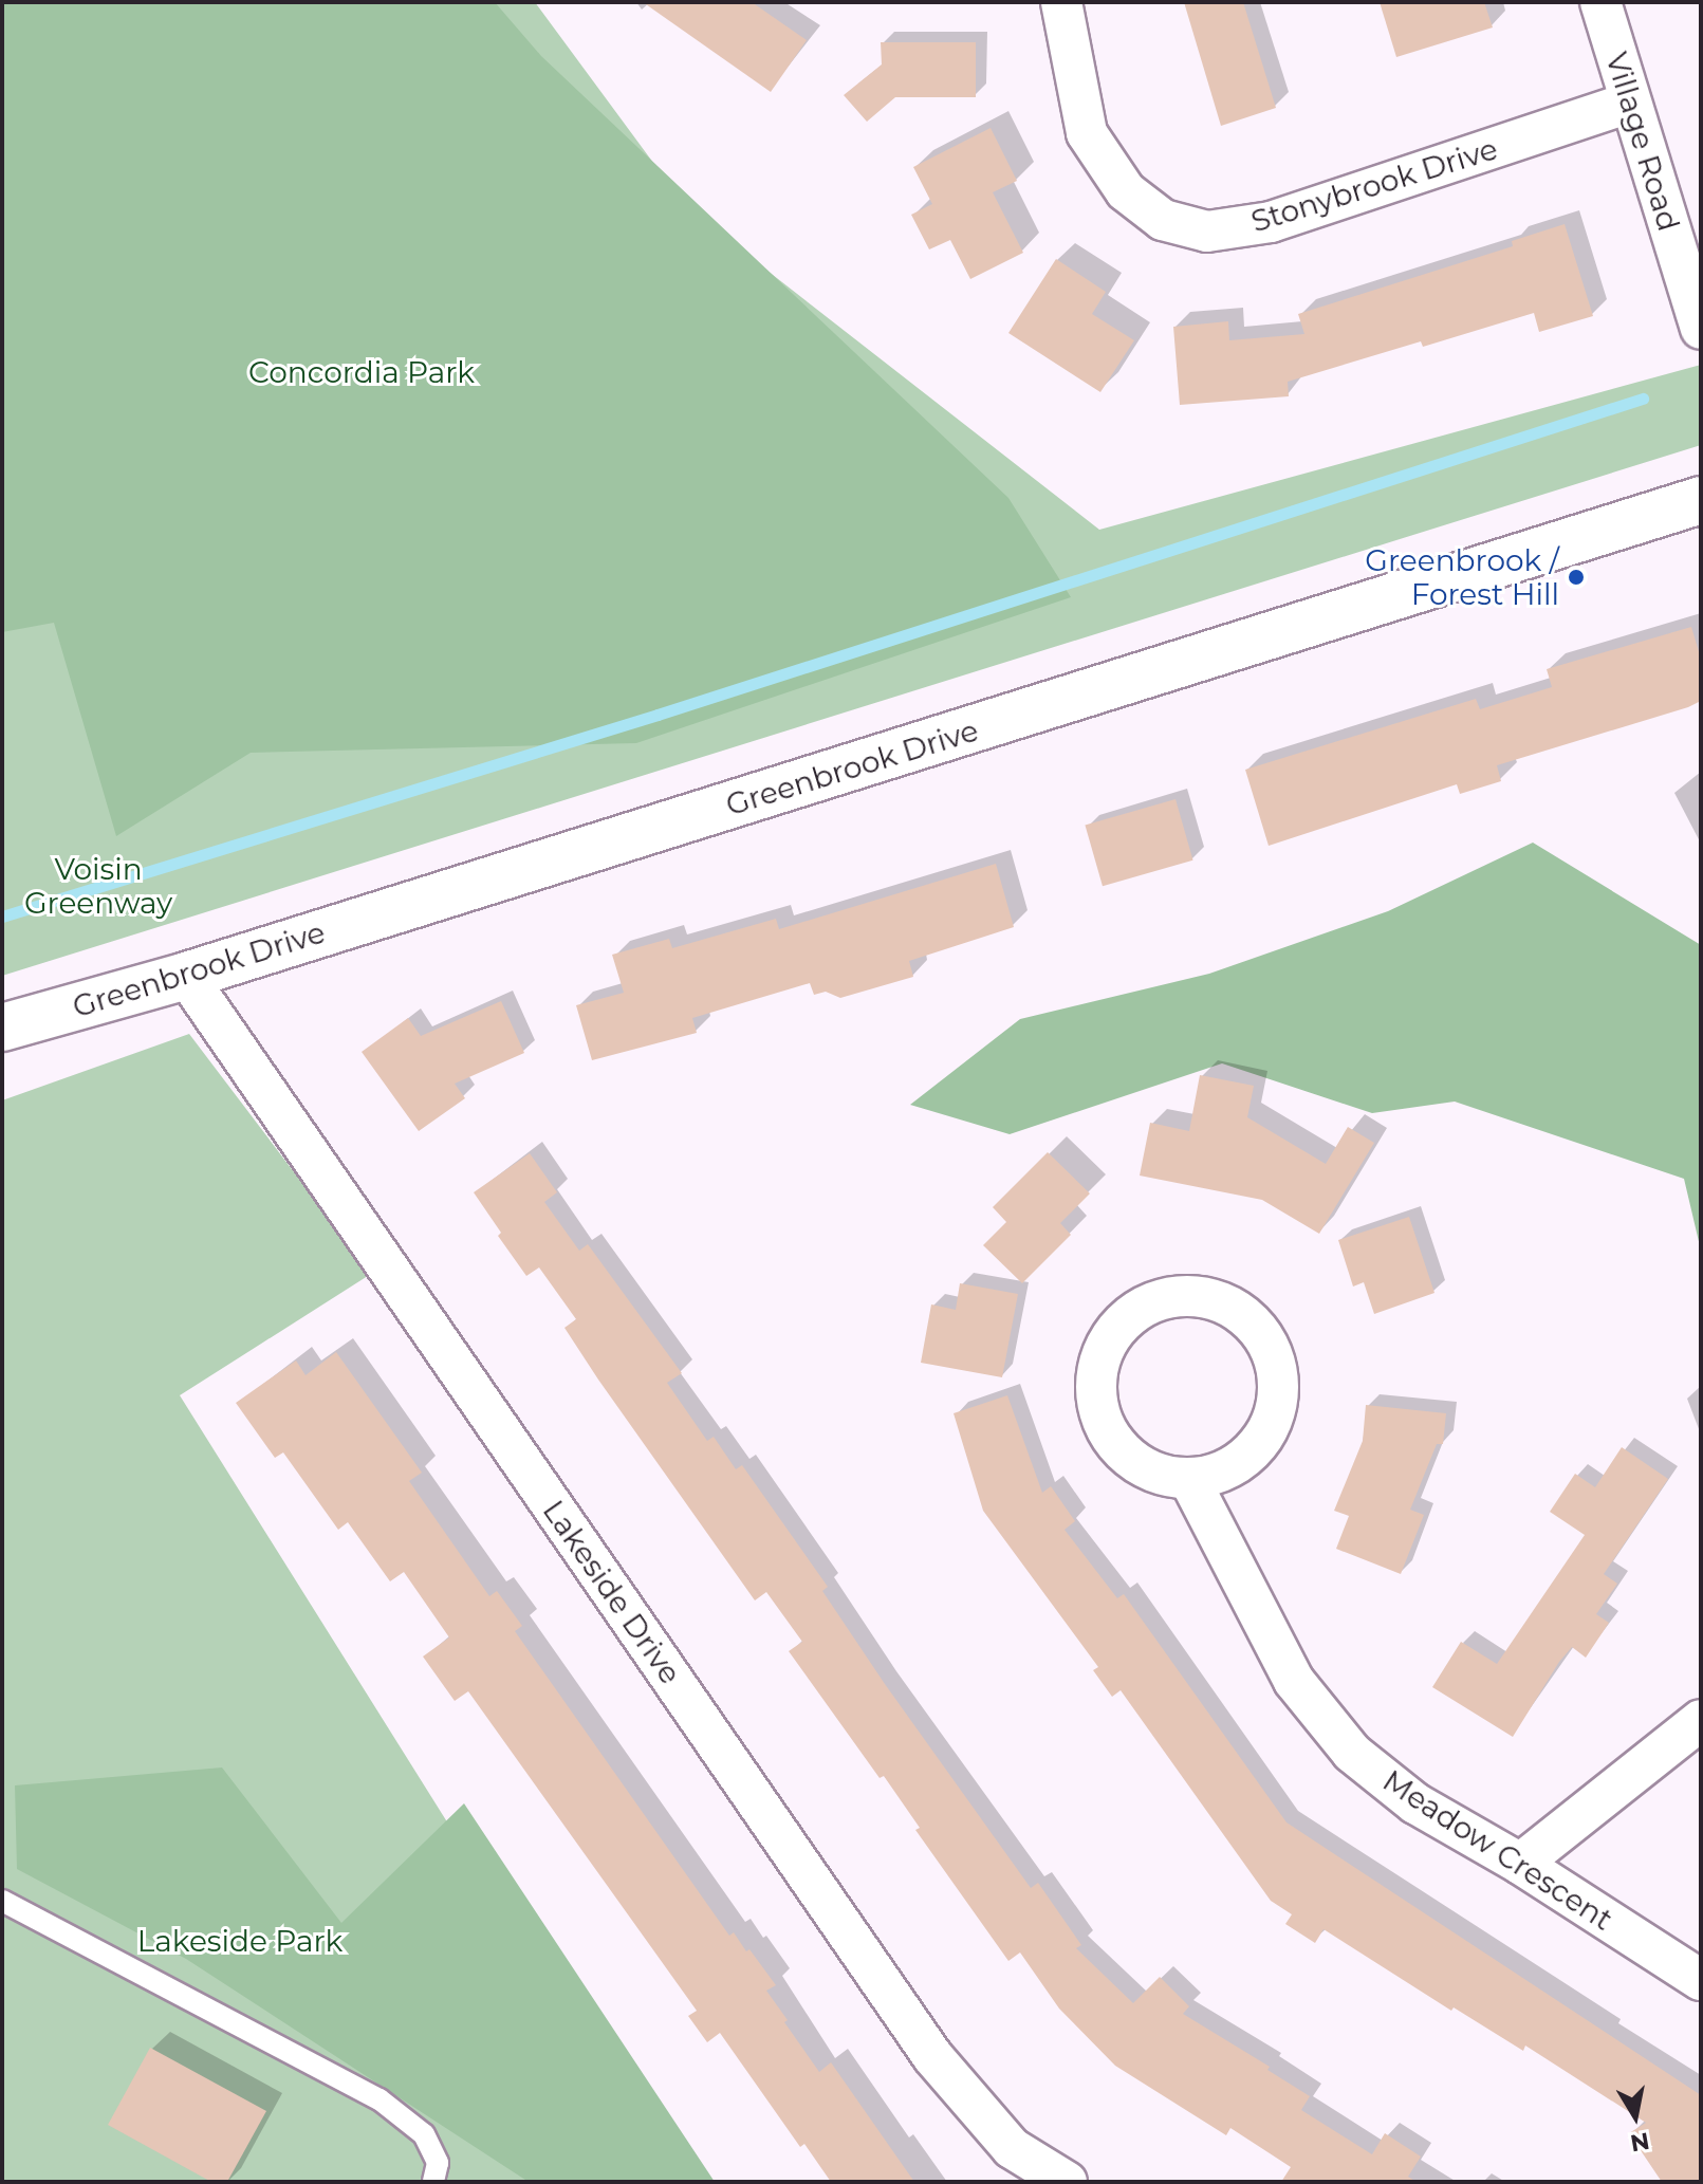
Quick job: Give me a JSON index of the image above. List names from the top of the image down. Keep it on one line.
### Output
{"streets":{"street":["Village Road","Stonybrook Drive","Greenbrook Drive","Lakeside Drive","Meadow Crescent"]},"crossings":[["Village Road","Stonybrook Drive"],["Greenbrook Drive","Lakeside Drive"]],"parks":["Concordia Park","Voisin Greenway","Lakeside Park"],"places":["Greenbrook / Forest Hill"],"north":"bottom"}
